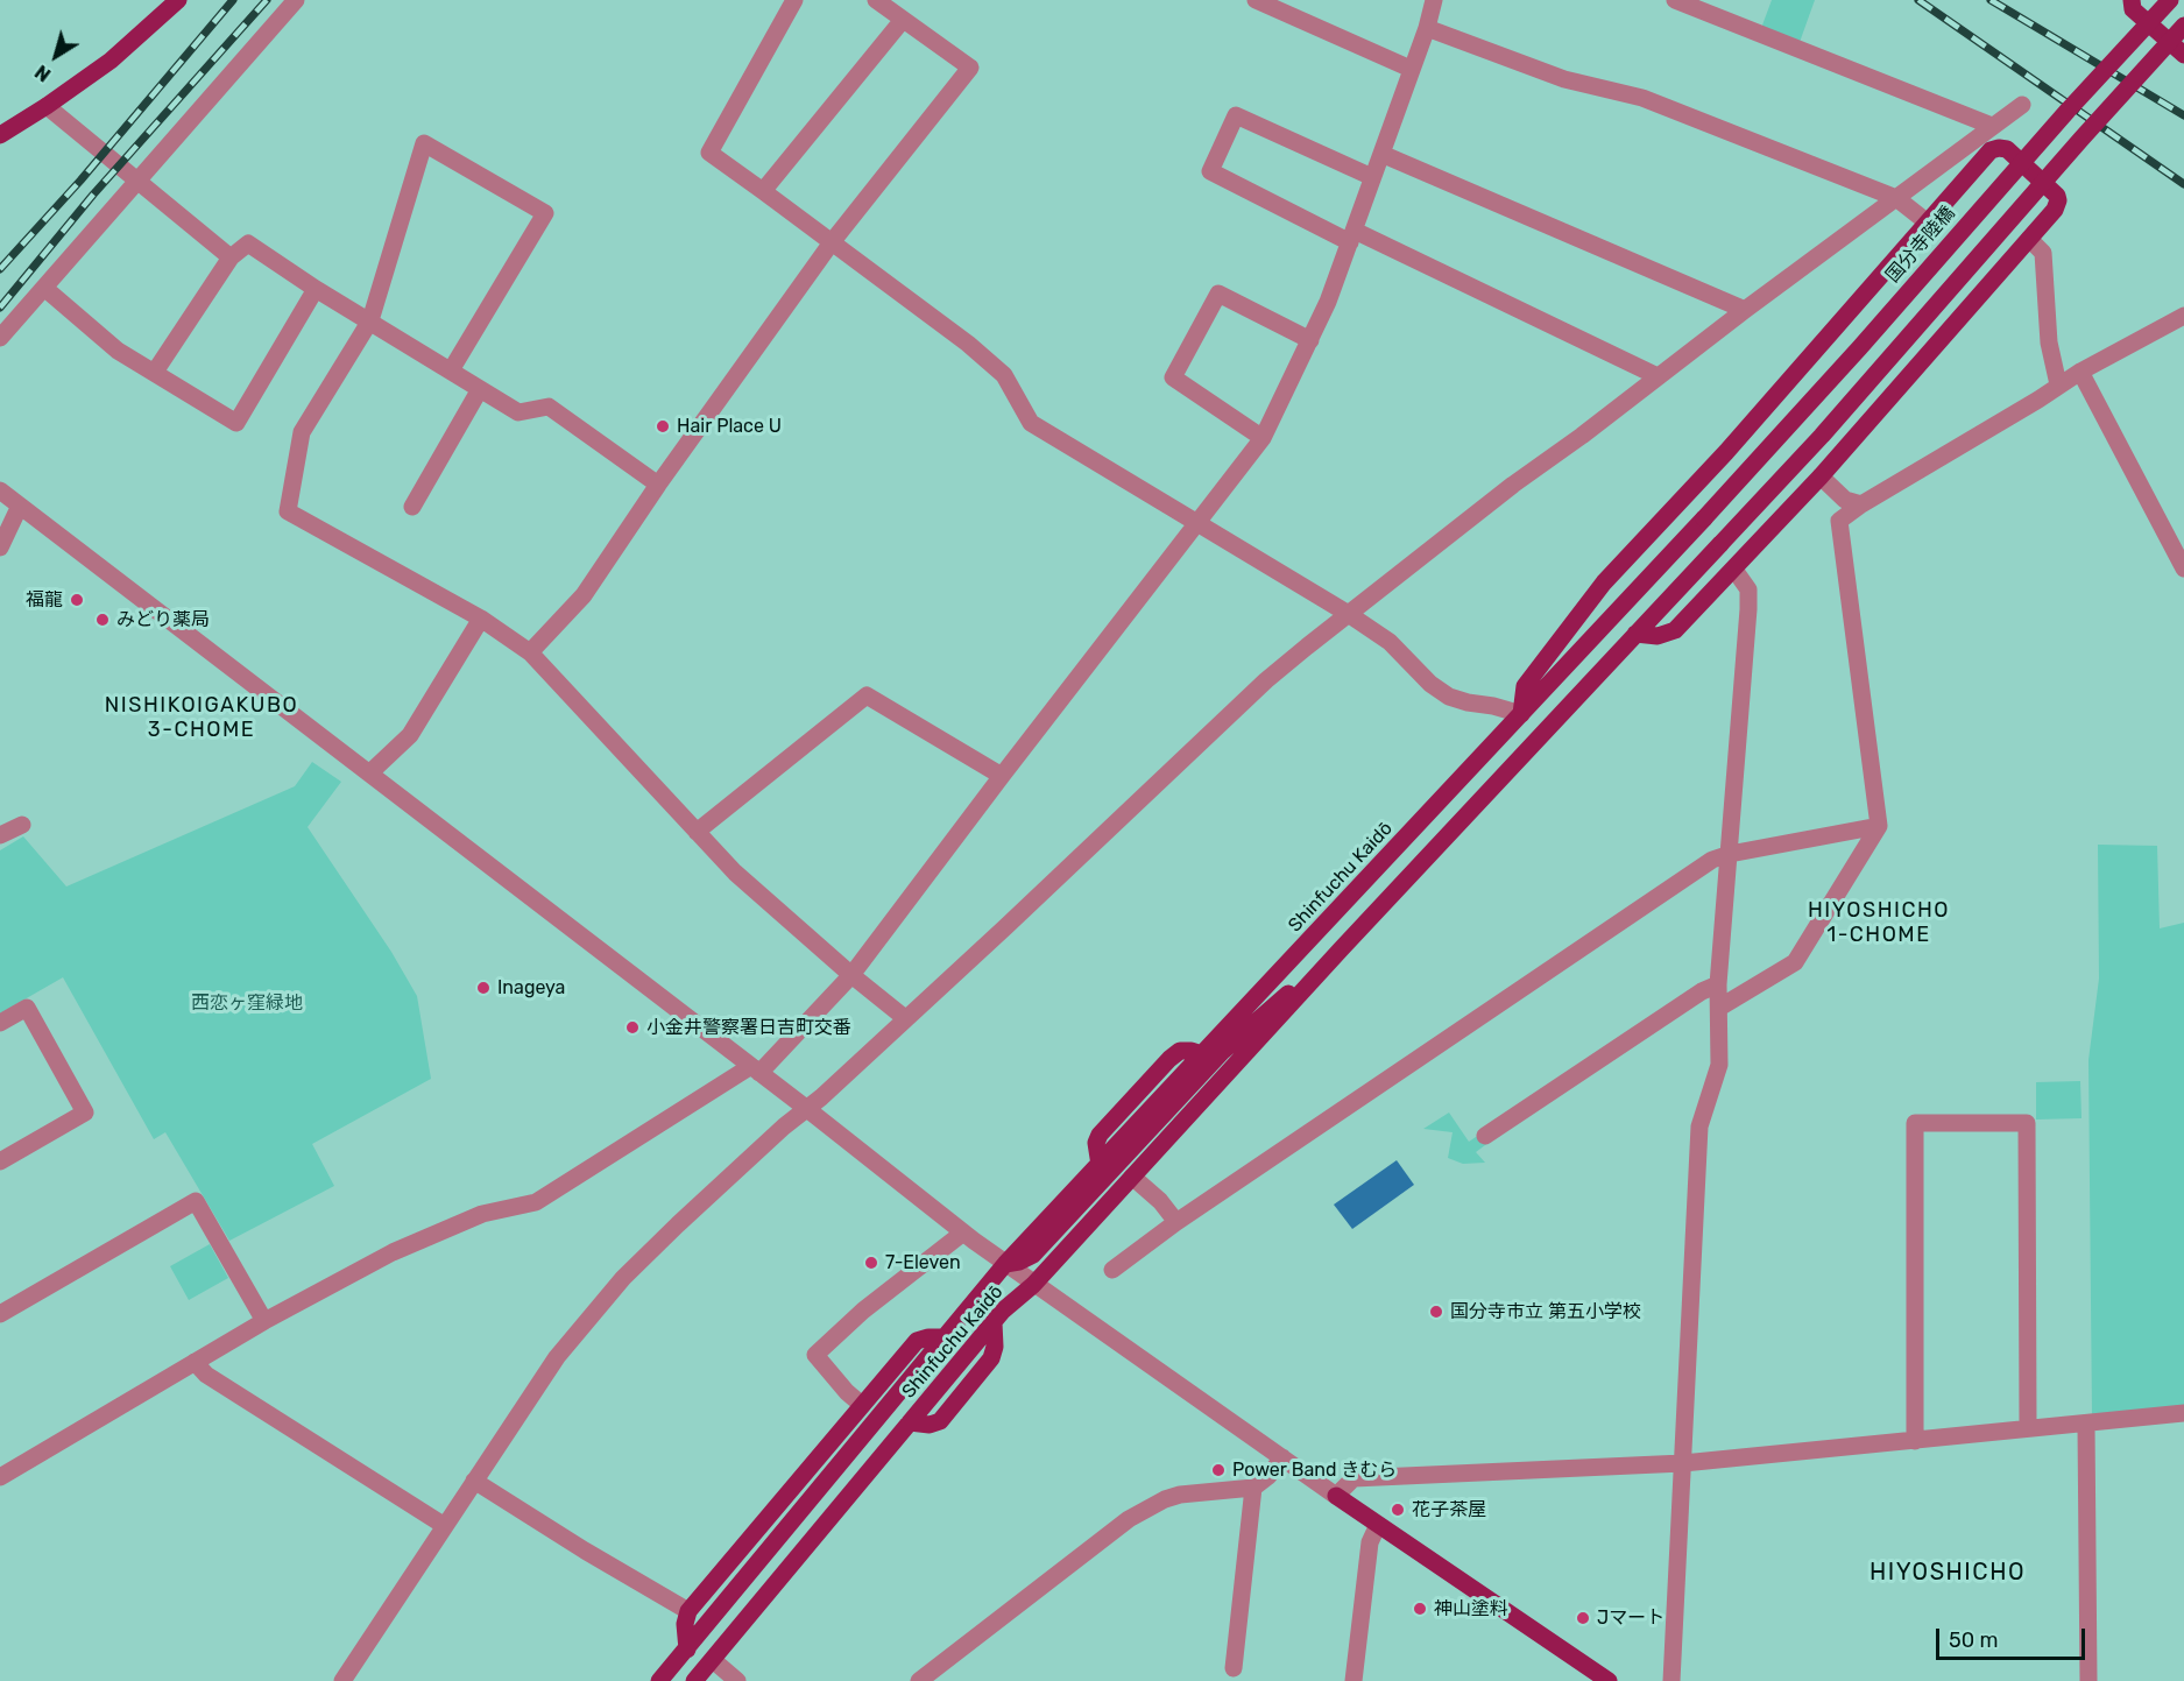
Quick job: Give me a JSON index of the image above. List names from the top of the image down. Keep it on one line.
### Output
{"streets":{"main road":["国分寺陸橋","Shinfuchu Kaidō"]},"crossings":[["国分寺陸橋","Shinfuchu Kaidō"]],"districts":["NISHIKOIGAKUBO 3-CHOME","HIYOSHICHO 1-CHOME","HIYOSHICHO"],"parks":["西恋ヶ窪緑地"],"places":["Hair Place U","福龍","みどり薬局","Inageya","小金井警察署日吉町交番","7-Eleven","国分寺市立 第五小学校","Power Band きむら","花子茶屋","神山塗料","Jマート"],"scale_bar":"50 m","north":"bottom left"}
